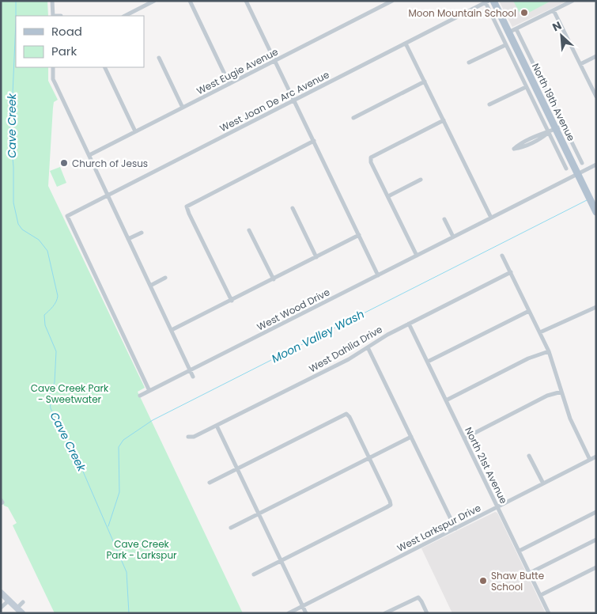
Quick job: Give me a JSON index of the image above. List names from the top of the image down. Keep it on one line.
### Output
{"streets":{"main road":["North 19th Avenue"],"street":["West Eugie Avenue","West Joan De Arc Avenue","West Wood Drive","West Dahlia Drive","North 21st Avenue","West Larkspur Drive"]},"crossings":[["West Joan De Arc Avenue","North 19th Avenue"],["West Joan De Arc Avenue","West Wood Drive"],["North 19th Avenue","West Wood Drive"],["West Dahlia Drive","North 21st Avenue"],["North 21st Avenue","West Larkspur Drive"]],"water":["Cave Creek","Moon Valley Wash"],"parks":["Cave Creek Park - Sweetwater","Cave Creek Park - Larkspur"],"places":["Moon Mountain School","Church of Jesus","Shaw Butte School"],"legend":["Road","Park"],"north":"top left"}
